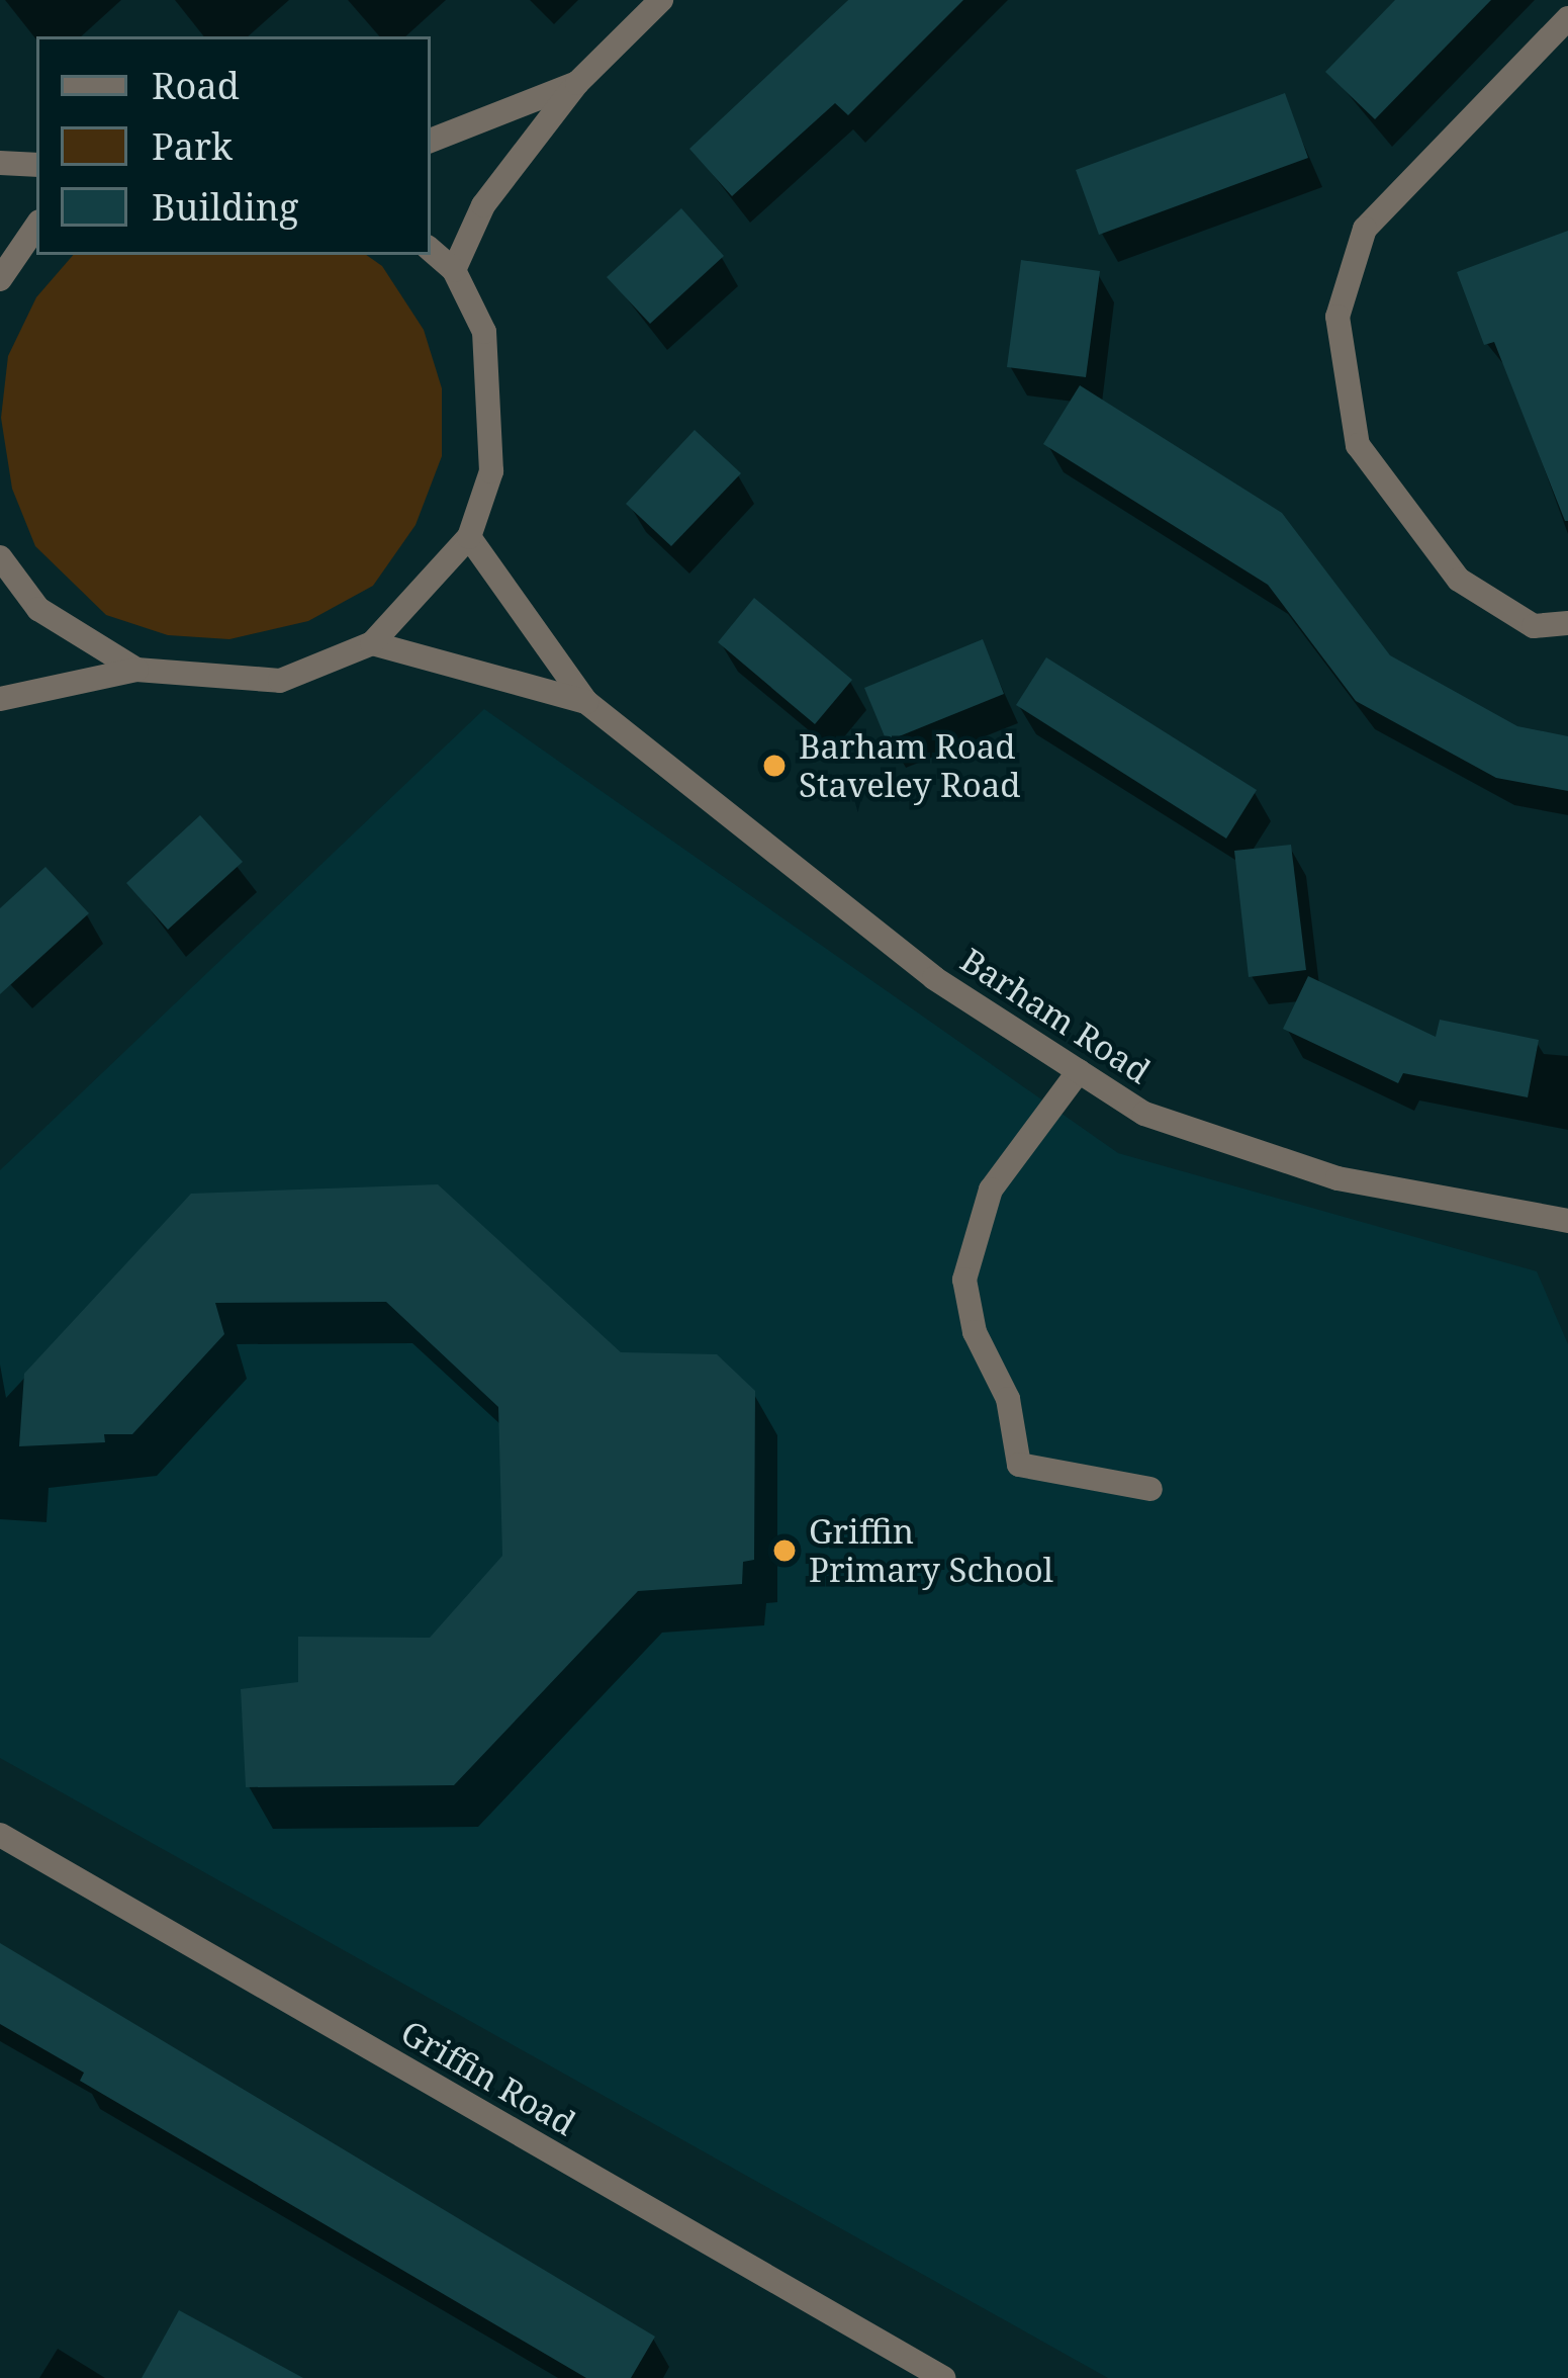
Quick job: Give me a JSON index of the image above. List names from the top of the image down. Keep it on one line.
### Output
{"streets":{"street":["Barham Road","Griffin Road"]},"places":["Barham Road Staveley Road","Griffin Primary School"],"legend":["Road","Park","Building"]}
